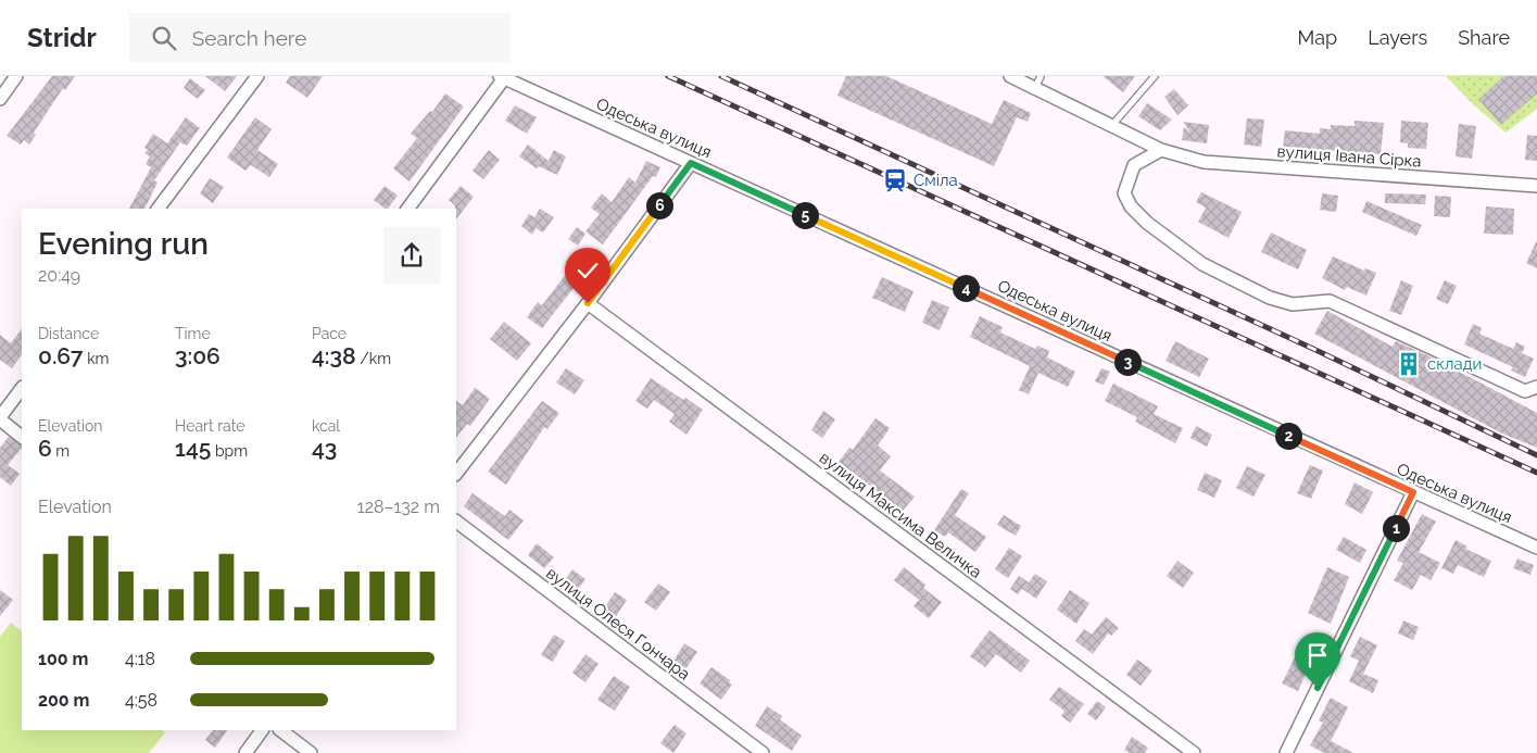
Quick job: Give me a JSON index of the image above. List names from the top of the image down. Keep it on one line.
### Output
{"streets":{"street":["Одеська вулиця","вулиця Івана Сірка","вулиця Максима Величка","вулиця Олеся Гончара"]},"places":{"station":["Сміла"],"building":["склади"]},"page":{"header":"Stridr","search":"Search here","nav":["Map","Layers","Share"],"pins":["6","5","4","3","2","1"],"heading":["Evening run","20:49"],"stats":[["Distance","0.67 km"],["Time","3:06"],["Pace","4:38 /km"],["Elevation","6 m"],["Heart rate","145 bpm"],["kcal","43"]],"chart":["Elevation","128–132 m"],"list":[{"name":"100 m","note":"4:18"},{"name":"200 m","note":"4:58"}]}}
